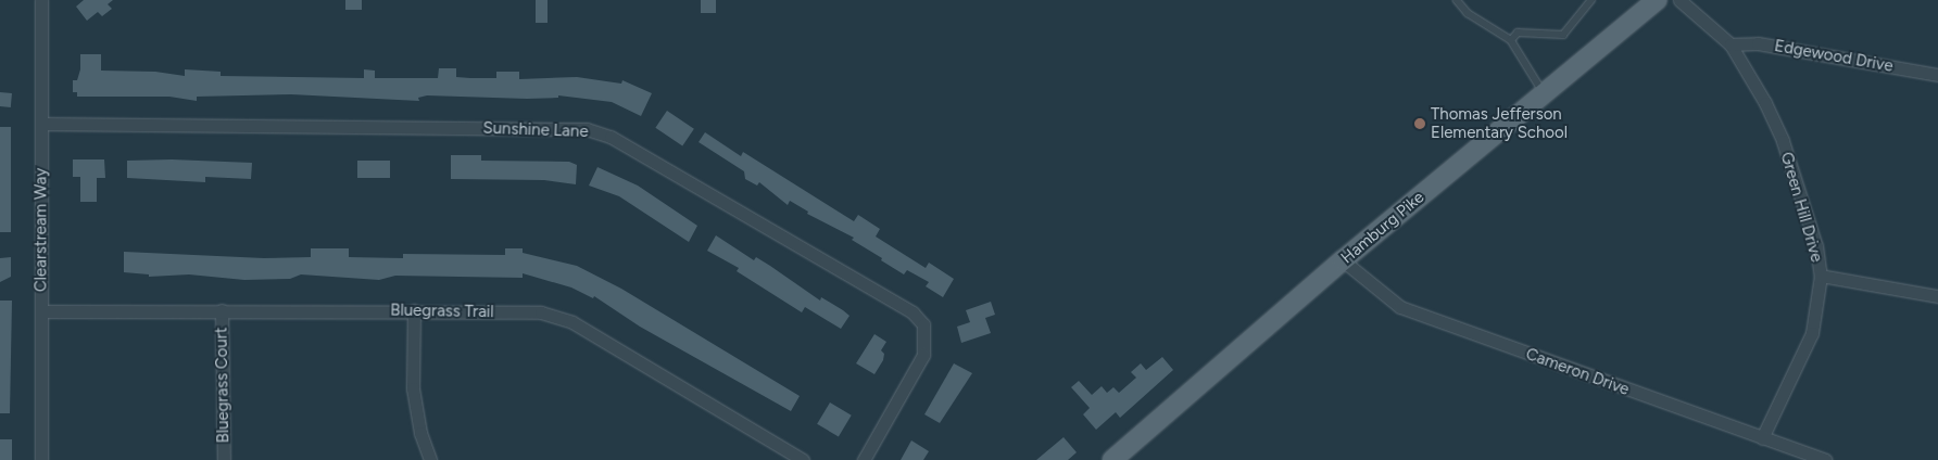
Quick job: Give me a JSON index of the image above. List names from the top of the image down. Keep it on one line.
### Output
{"streets":{"main road":["Hamburg Pike"],"street":["Edgewood Drive","Sunshine Lane","Green Hill Drive","Clearstream Way","Bluegrass Trail","Cameron Drive","Bluegrass Court"]},"crossings":[["Edgewood Drive","Green Hill Drive"],["Sunshine Lane","Clearstream Way"],["Green Hill Drive","Cameron Drive"],["Hamburg Pike","Cameron Drive"],["Clearstream Way","Bluegrass Trail"],["Bluegrass Trail","Bluegrass Court"]],"places":["Thomas Jefferson Elementary School"]}
